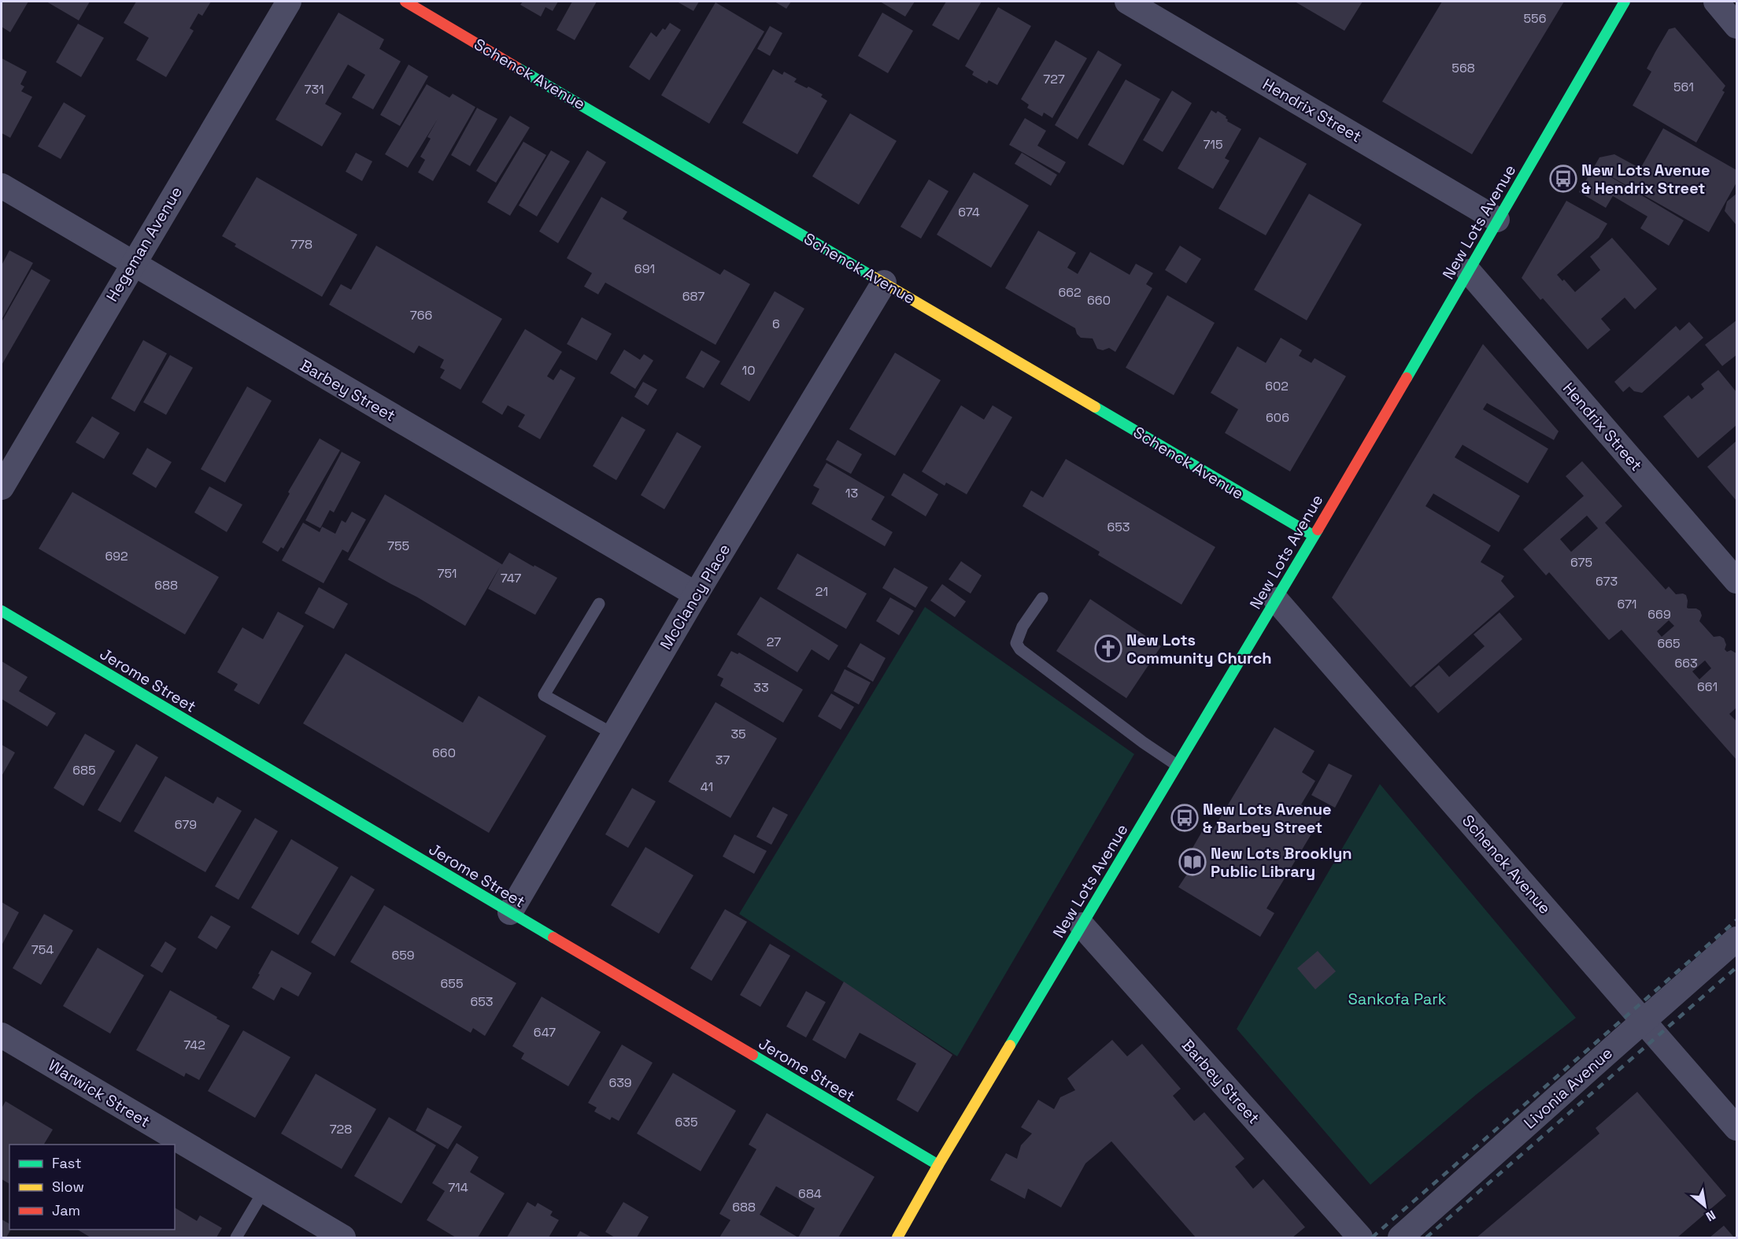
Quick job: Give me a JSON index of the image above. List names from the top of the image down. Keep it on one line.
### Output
{"streets":{"street":["Schenck Avenue","Hendrix Street","New Lots Avenue","Hegeman Avenue","Barbey Street","McClancy Place","Jerome Street","Livonia Avenue","Warwick Street"]},"crossings":[["Schenck Avenue","New Lots Avenue"],["Schenck Avenue","McClancy Place"],["Schenck Avenue","Livonia Avenue"],["Hendrix Street","New Lots Avenue"],["New Lots Avenue","Barbey Street"],["New Lots Avenue","Jerome Street"],["Hegeman Avenue","Barbey Street"],["Barbey Street","McClancy Place"],["McClancy Place","Jerome Street"]],"parks":["Sankofa Park"],"places":{"bus stop":["New Lots Avenue & Hendrix Street","New Lots Avenue & Barbey Street"],"church":["New Lots Community Church"],"library":["New Lots Brooklyn Public Library"]},"house_numbers":["556","568","727","561","731","715","674","778","691","662","687","660","766","6","10","602","606","13","653","755","692","675","751","747","673","688","21","671","669","27","665","663","661","33","35","660","37","685","41","679","754","659","655","653","647","742","639","635","728","714","684","688"],"legend":["Fast","Slow","Jam"],"north":"bottom right"}
